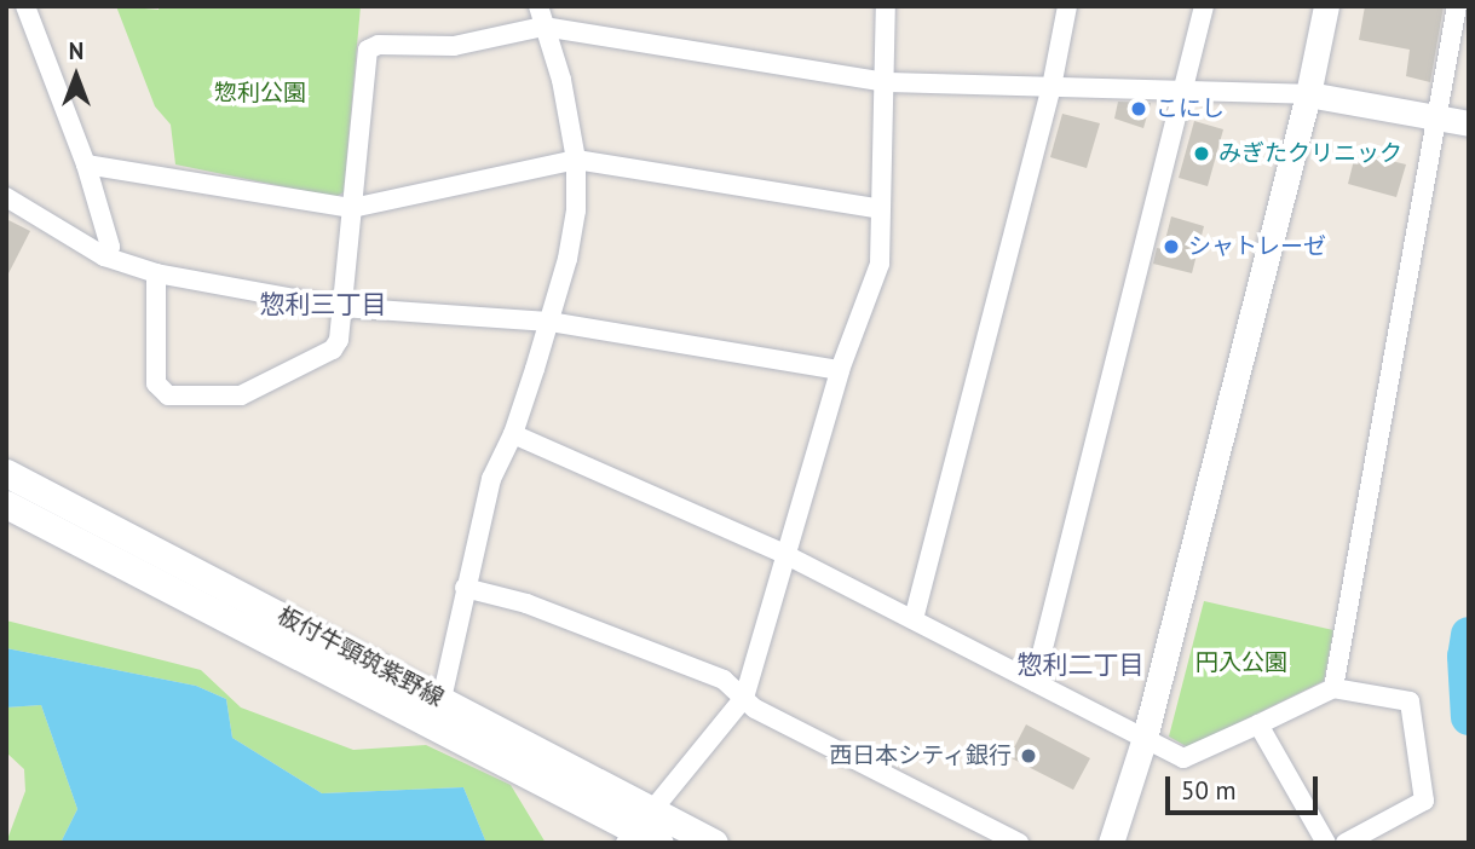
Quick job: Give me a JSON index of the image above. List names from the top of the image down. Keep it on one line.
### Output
{"streets":{"main road":["板付牛頸筑紫野線"]},"districts":["惣利三丁目","惣利二丁目"],"parks":["惣利公園","円入公園"],"places":["こにし","みぎたクリニック","シャトレーゼ","西日本シティ銀行"],"scale_bar":"50 m","north":"top"}
